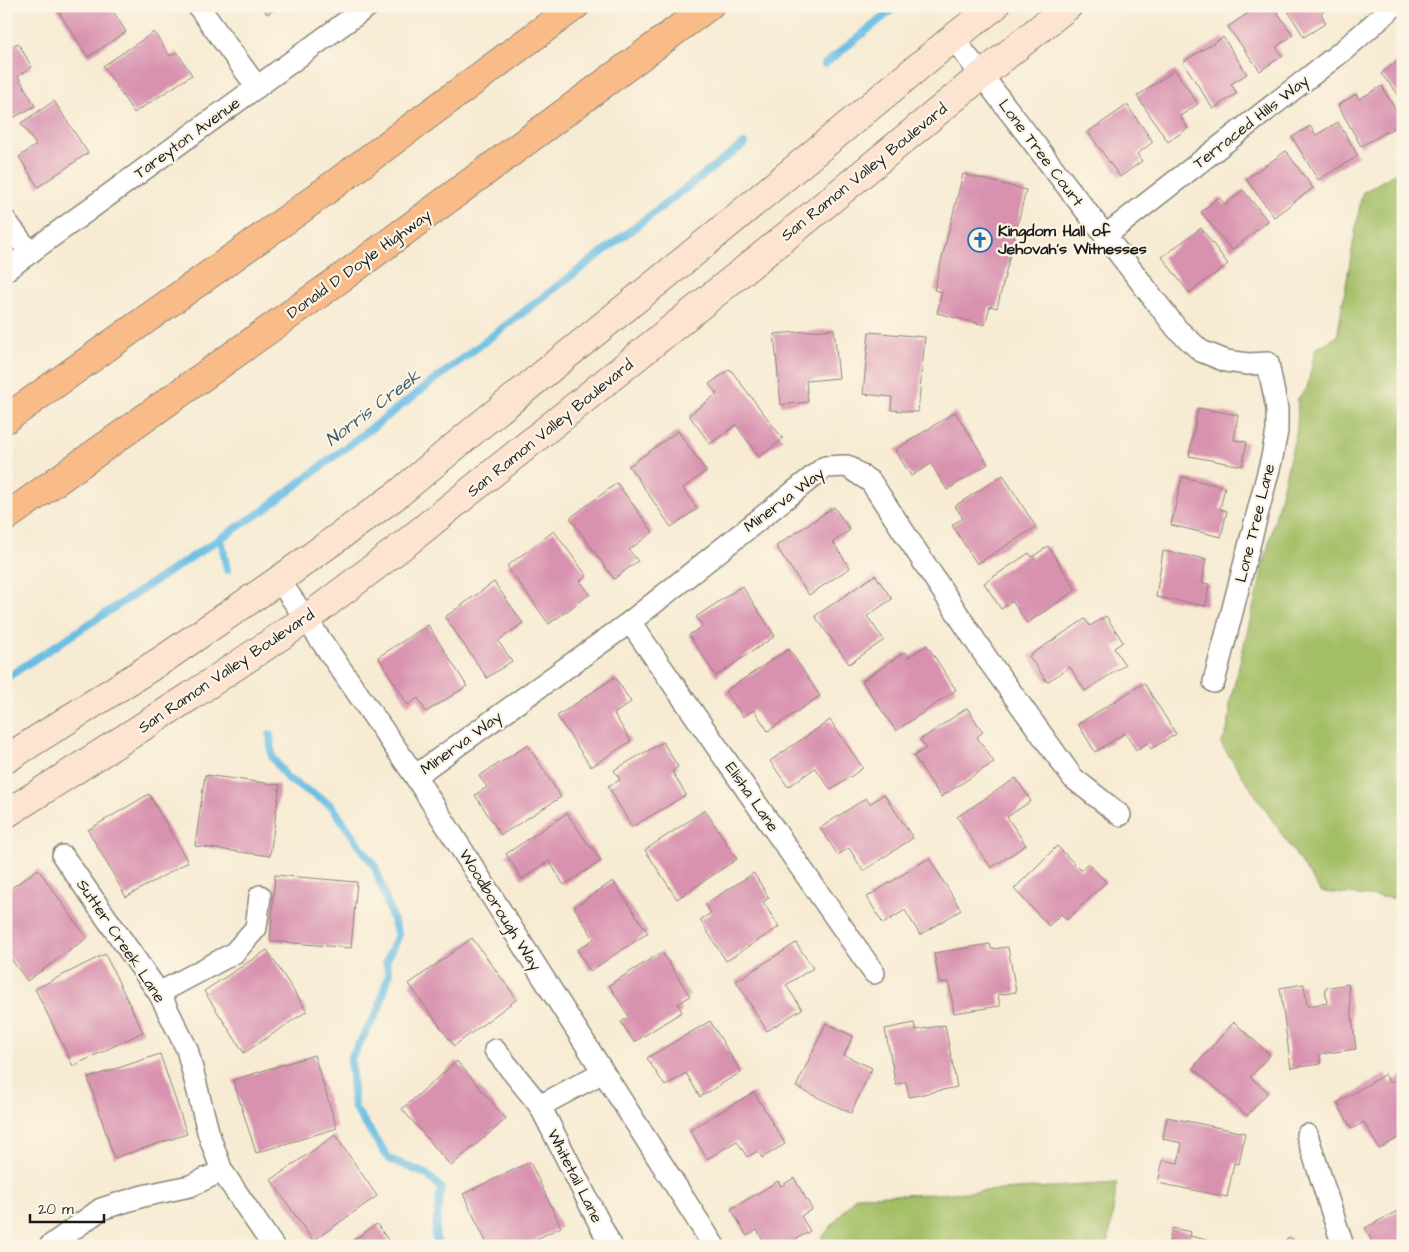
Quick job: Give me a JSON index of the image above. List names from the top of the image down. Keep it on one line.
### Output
{"streets":{"highway":["Donald D Doyle Highway"],"main road":["San Ramon Valley Boulevard"],"street":["Terraced Hills Way","Tareyton Avenue","Lone Tree Court","Minerva Way","Lone Tree Lane","Elisha Lane","Woodborough Way","Sutter Creek Lane","Whitetail Lane"]},"crossings":[["Terraced Hills Way","Lone Tree Court"],["Lone Tree Court","San Ramon Valley Boulevard"],["Lone Tree Court","Lone Tree Lane"],["San Ramon Valley Boulevard","Woodborough Way"],["Minerva Way","Elisha Lane"],["Minerva Way","Woodborough Way"]],"water":["Norris Creek"],"places":{"church":["Kingdom Hall of Jehovah's Witnesses"]},"scale_bar":"20 m"}
